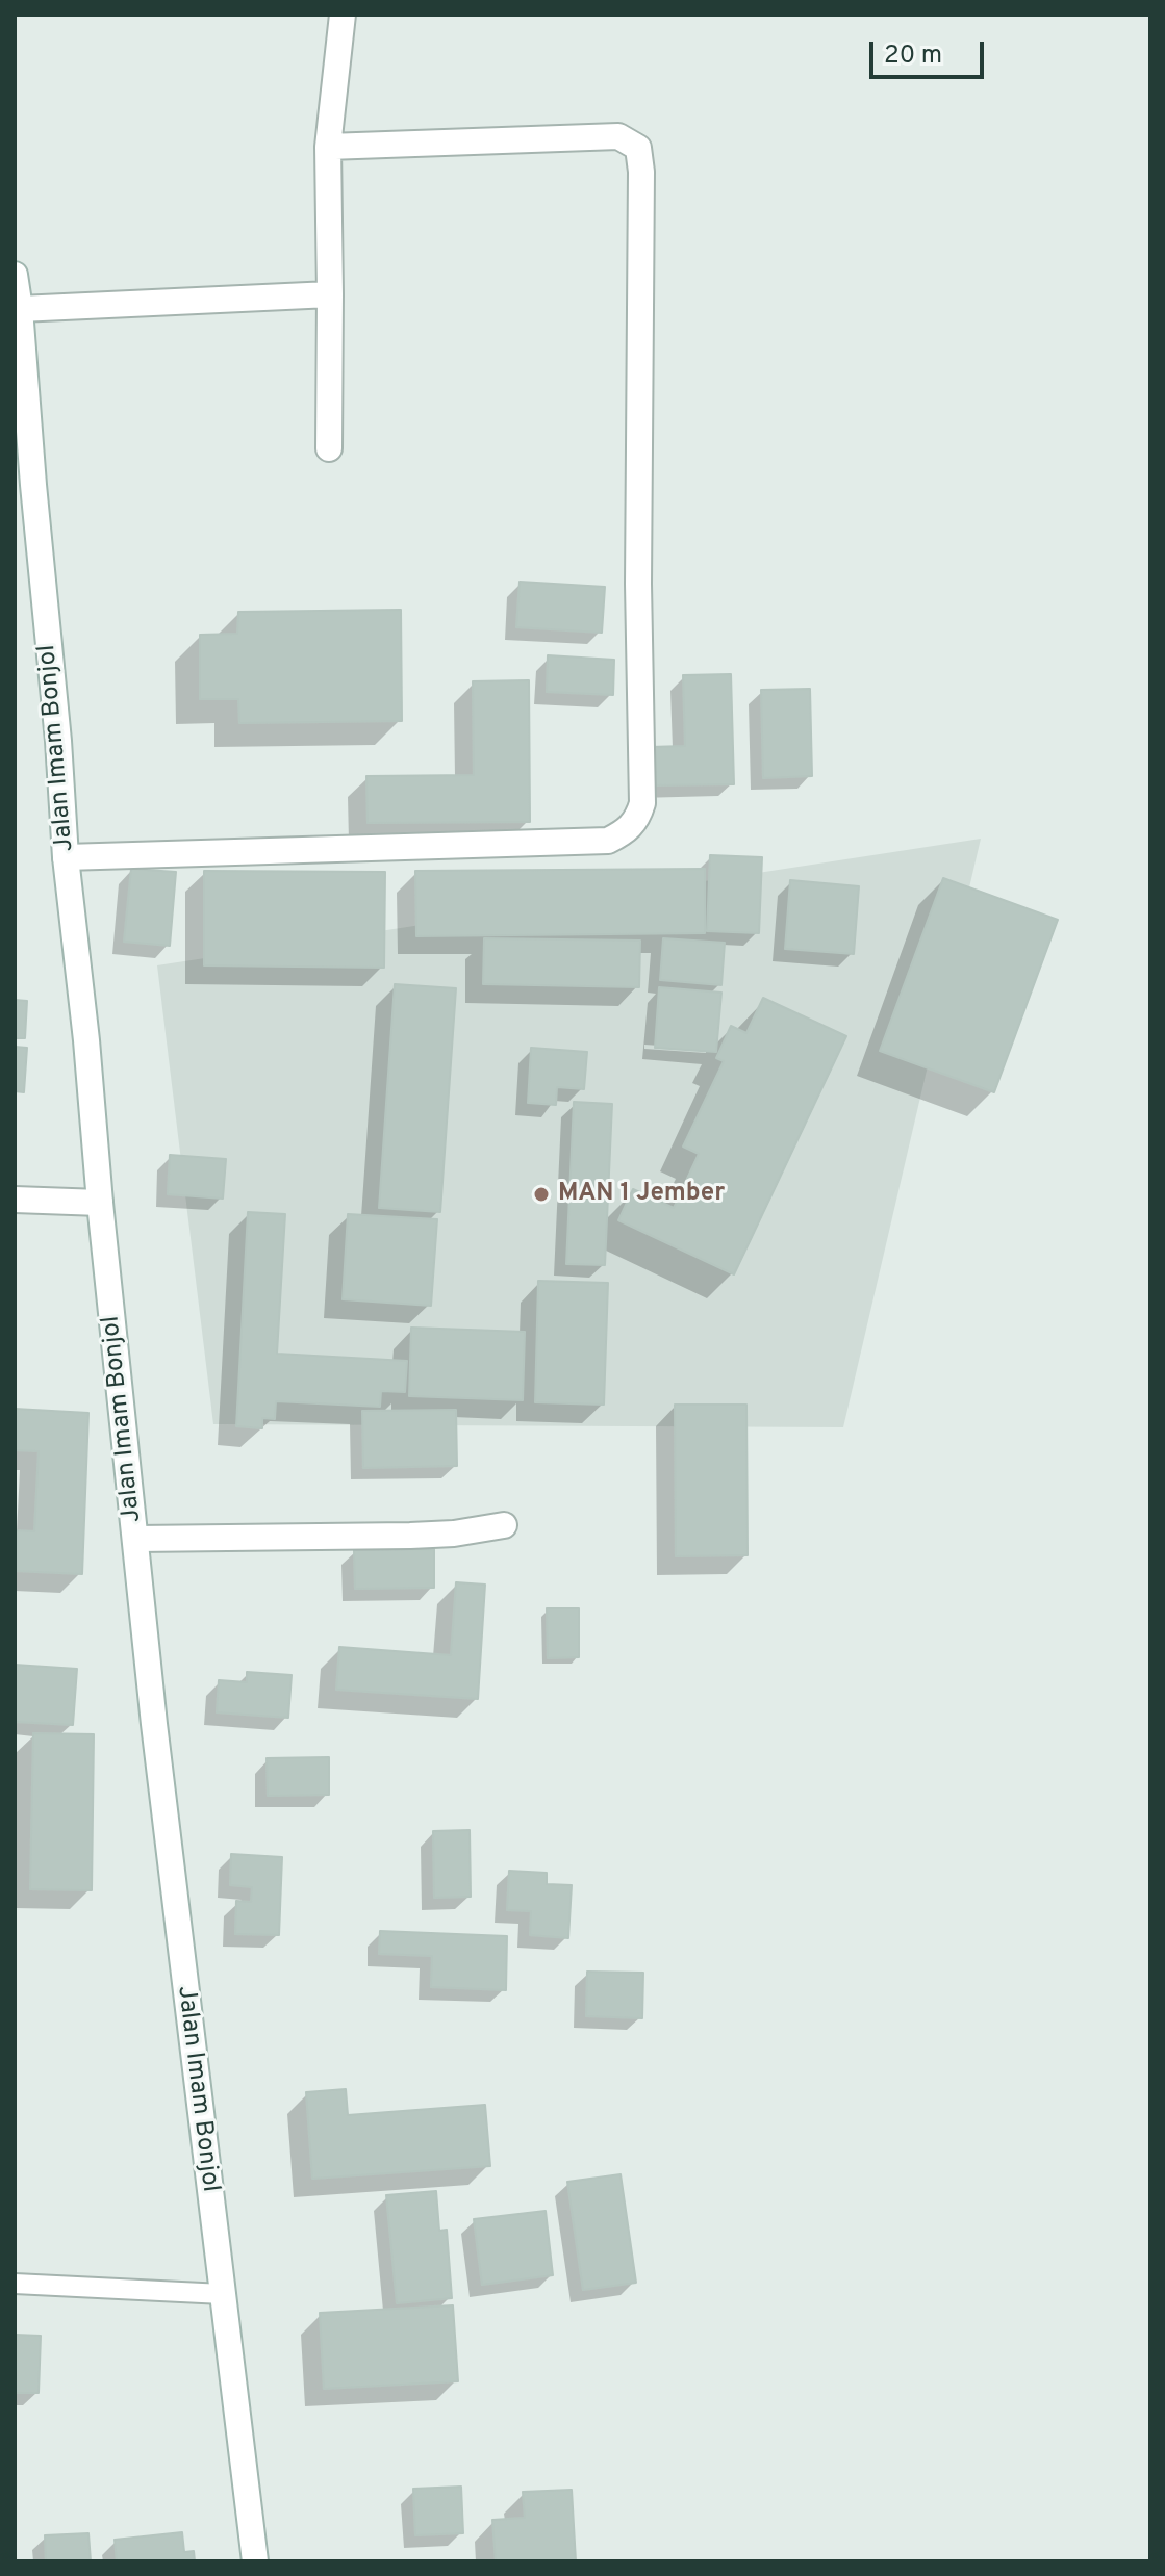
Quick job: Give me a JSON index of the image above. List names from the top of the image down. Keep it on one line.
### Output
{"streets":{"street":["Jalan Imam Bonjol"]},"places":["MAN 1 Jember"],"scale_bar":"20 m"}
